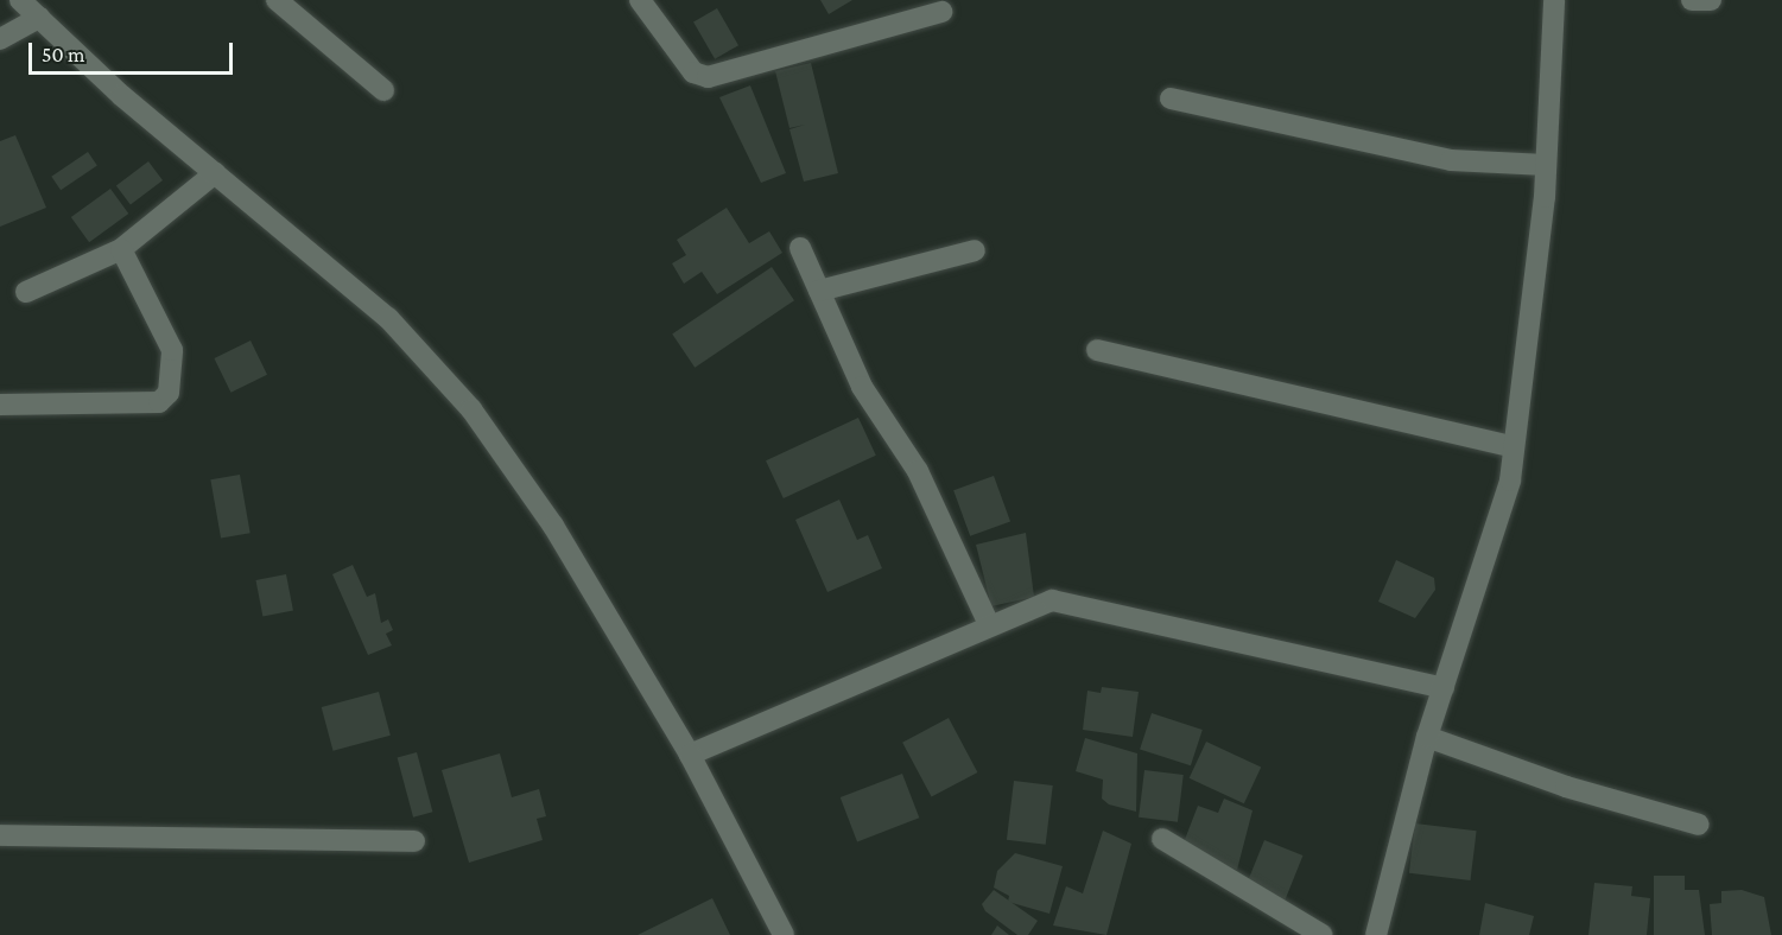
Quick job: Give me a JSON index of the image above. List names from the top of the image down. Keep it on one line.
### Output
{"scale_bar":"50 m"}
